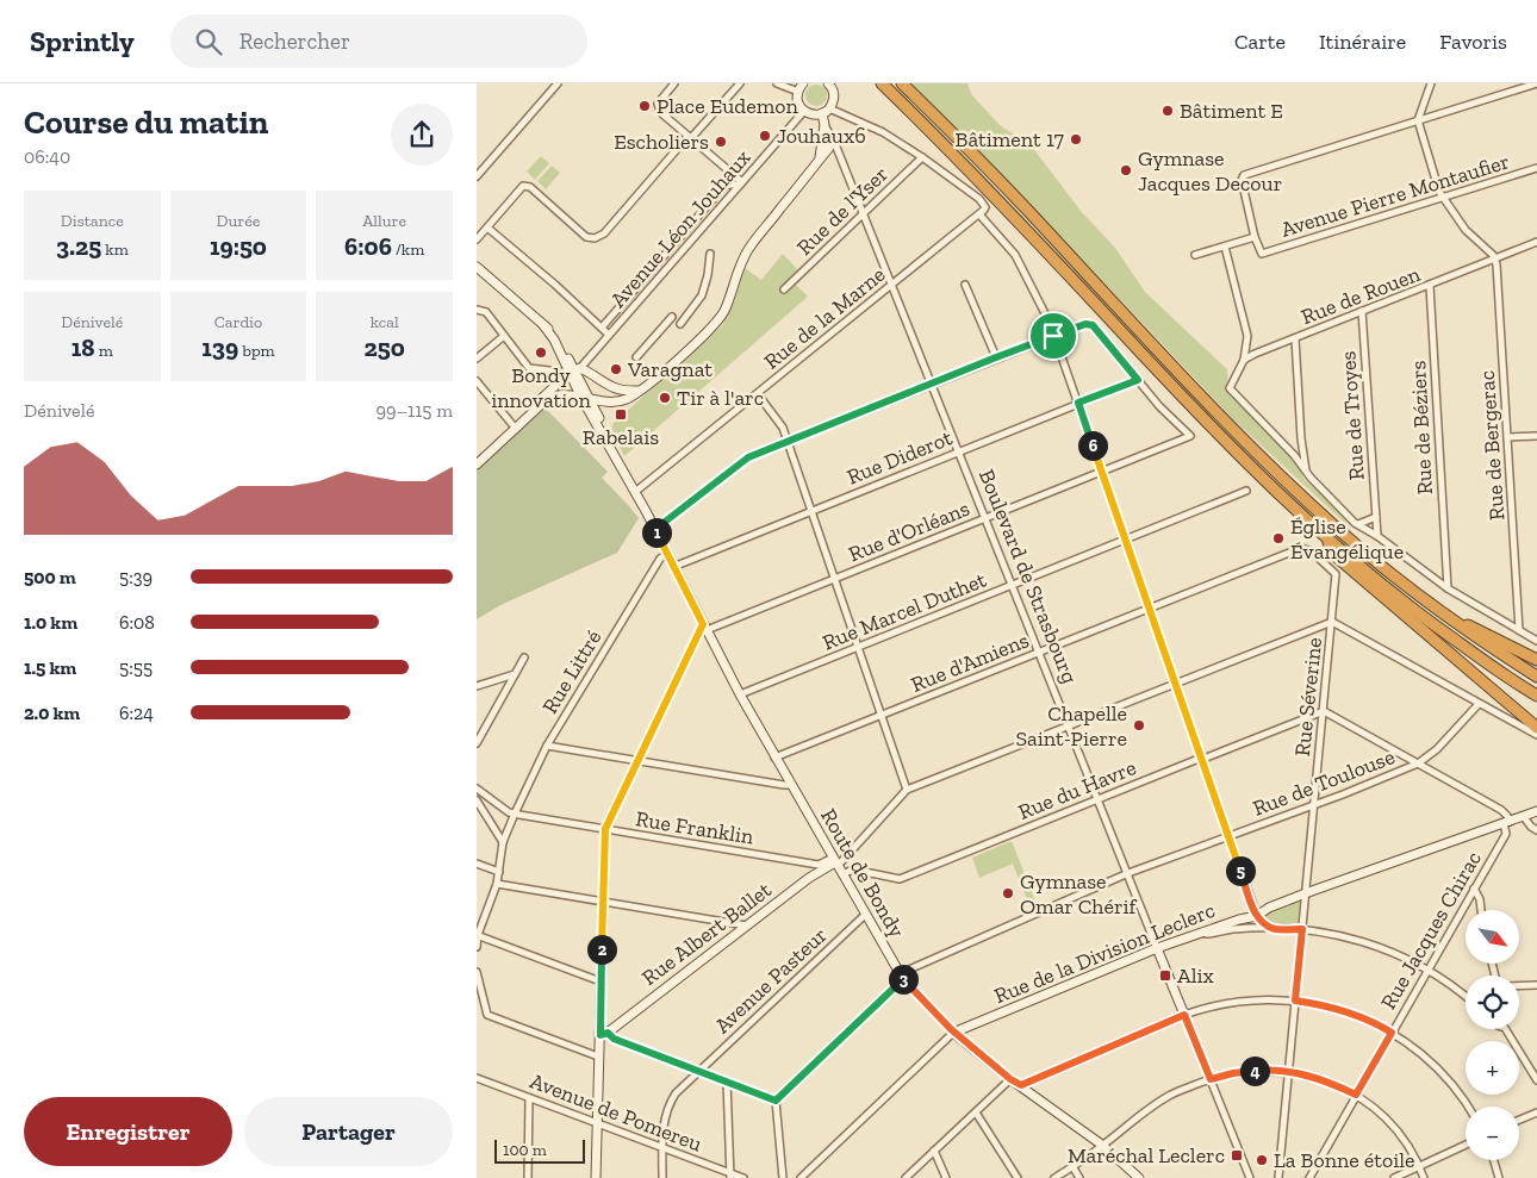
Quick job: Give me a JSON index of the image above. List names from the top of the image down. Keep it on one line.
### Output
{"streets":{"street":["Avenue Pierre Montaufier","Rue de l'Yser","Avenue Léon Jouhaux","Rue de Rouen","Rue de la Marne","Rue de Troyes","Rue de Béziers","Rue de Bergerac","Rue Diderot","Rue d'Orléans","Boulevard de Strasbourg","Rue Marcel Duthet","Rue d'Amiens","Rue Littré","Rue Séverine","Rue de Toulouse","Rue du Havre","Rue Franklin","Route de Bondy","Rue Jacques Chirac","Rue Albert Ballet","Rue de la Division Leclerc","Avenue Pasteur","Avenue de Pomereu"]},"crossings":[["Rue de l'Yser","Boulevard de Strasbourg"],["Avenue Léon Jouhaux","Route de Bondy"],["Rue de Rouen","Rue de Troyes"],["Rue de Rouen","Rue de Béziers"],["Rue de Rouen","Rue de Bergerac"],["Rue de la Marne","Boulevard de Strasbourg"],["Rue de la Marne","Route de Bondy"],["Rue Diderot","Rue d'Orléans"],["Rue Diderot","Boulevard de Strasbourg"],["Rue Diderot","Route de Bondy"],["Rue d'Orléans","Boulevard de Strasbourg"],["Rue d'Orléans","Route de Bondy"],["Boulevard de Strasbourg","Rue Marcel Duthet"],["Boulevard de Strasbourg","Rue d'Amiens"],["Boulevard de Strasbourg","Rue de Toulouse"],["Boulevard de Strasbourg","Rue du Havre"],["Boulevard de Strasbourg","Rue de la Division Leclerc"],["Rue Marcel Duthet","Route de Bondy"],["Rue d'Amiens","Rue Séverine"],["Rue d'Amiens","Route de Bondy"],["Rue Littré","Rue Franklin"],["Rue Littré","Route de Bondy"],["Rue Séverine","Rue de Toulouse"],["Rue Séverine","Rue du Havre"],["Rue Séverine","Rue de la Division Leclerc"],["Rue de Toulouse","Route de Bondy"],["Rue du Havre","Rue Franklin"],["Rue du Havre","Route de Bondy"],["Rue du Havre","Rue Albert Ballet"],["Rue Franklin","Route de Bondy"],["Rue Franklin","Rue Albert Ballet"],["Route de Bondy","Rue Albert Ballet"],["Route de Bondy","Rue de la Division Leclerc"],["Route de Bondy","Avenue Pasteur"],["Rue Jacques Chirac","Rue de la Division Leclerc"],["Avenue Pasteur","Avenue de Pomereu"]],"places":{"other":["Place Eudemon","Bâtiment E","Jouhaux6","Bâtiment 17","Escholiers","Gymnase Jacques Decour","Bondy innovation","Varagnat","Tir à l'arc","Église Évangélique","Chapelle Saint-Pierre","Gymnase Omar Chérif","La Bonne étoile"],"transit":["Rabelais","Alix","Maréchal Leclerc"]},"scale_bar":"100 m","north":"bottom right","page":{"header":"Sprintly","search":"Rechercher","nav":["Carte","Itinéraire","Favoris"],"heading":["Course du matin","06:40"],"stats":[["Distance","3.25 km"],["Durée","19:50"],["Allure","6:06 /km"],["Dénivelé","18 m"],["Cardio","139 bpm"],["kcal","250"]],"chart":["Dénivelé","99–115 m"],"pins":["6","1","5","2","3","4"],"list":[{"name":"500 m","note":"5:39"},{"name":"1.0 km","note":"6:08"},{"name":"1.5 km","note":"5:55"},{"name":"2.0 km","note":"6:24"}],"map_buttons":["+","−"],"buttons":["Enregistrer","Partager"],"scale":"100 m"}}
